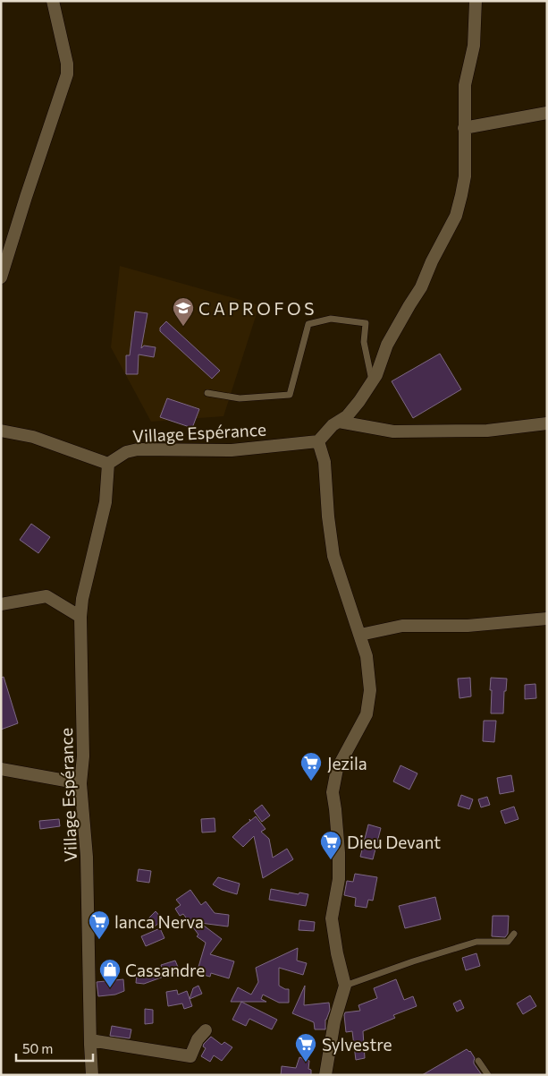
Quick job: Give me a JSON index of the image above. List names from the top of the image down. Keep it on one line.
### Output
{"streets":{"street":["Village Espérance"]},"places":{"school or university":["C A P R O F O S"],"supermarket":["Jezila","Dieu Devant","lanca Nerva","Sylvestre"],"shop":["Cassandre"]},"scale_bar":"50 m"}
